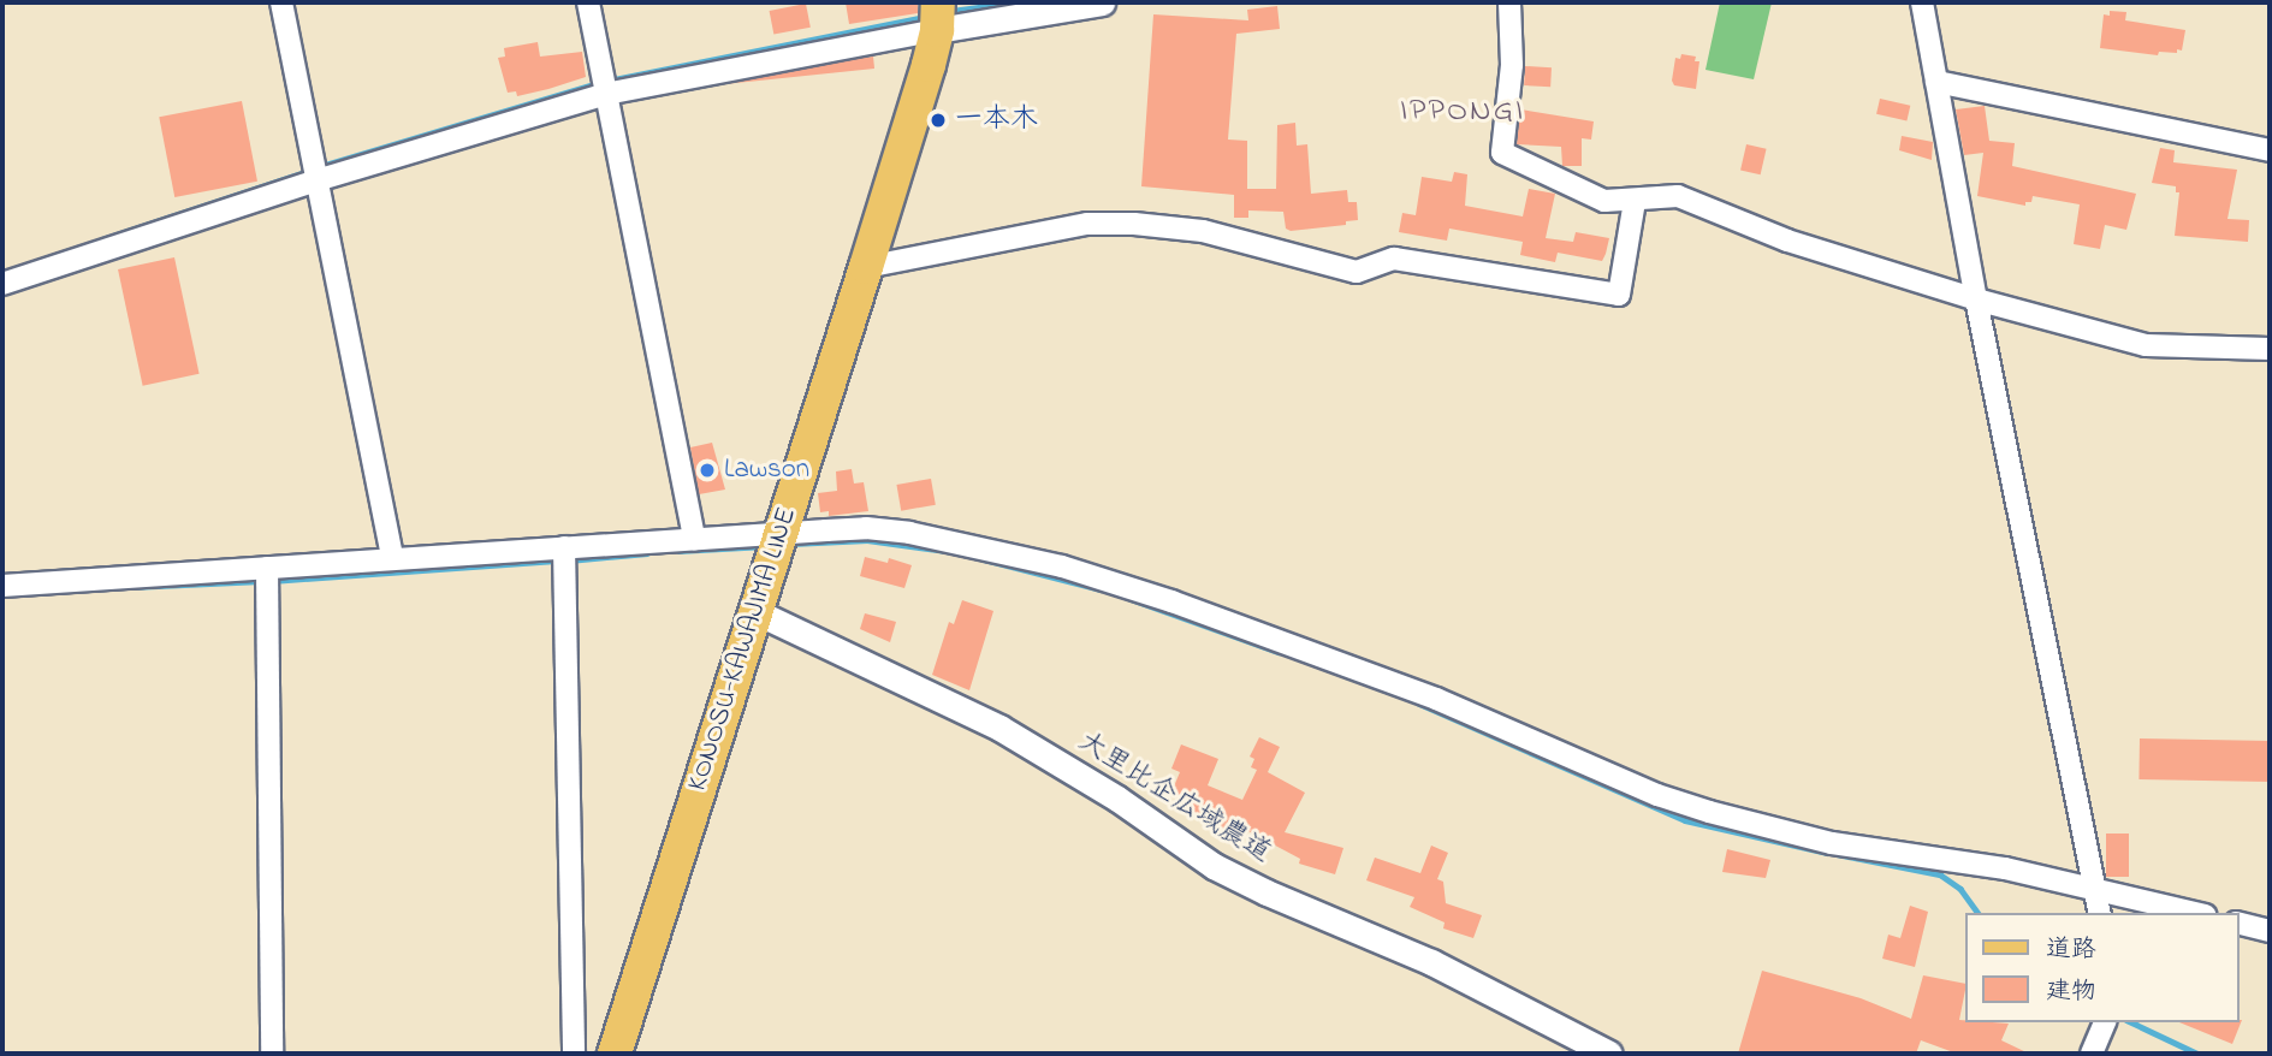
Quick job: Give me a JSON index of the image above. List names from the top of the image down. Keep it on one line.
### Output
{"streets":{"main road":["KONOSU-KAWAJIMA LINE"],"street":["大里比企広域農道"]},"crossings":[["KONOSU-KAWAJIMA LINE","大里比企広域農道"]],"districts":["IPPONGI"],"places":["一本木","Lawson"],"legend":["道路","建物"]}
